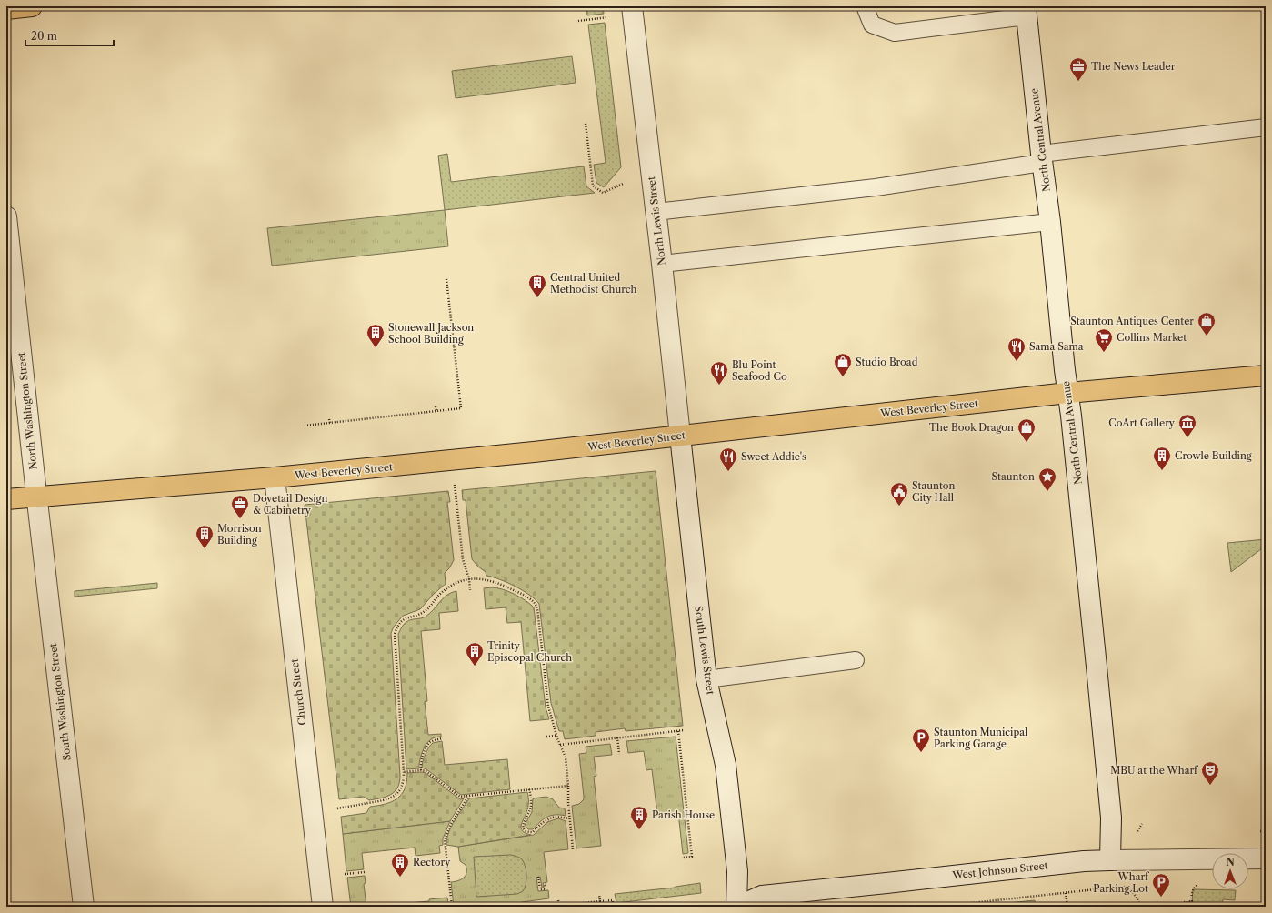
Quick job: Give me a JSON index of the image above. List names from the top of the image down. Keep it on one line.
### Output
{"streets":{"main road":["West Beverley Street"],"street":["North Central Avenue","North Lewis Street","North Washington Street","South Lewis Street","Church Street","South Washington Street","West Johnson Street"]},"crossings":[["North Central Avenue","West Beverley Street"],["North Central Avenue","West Johnson Street"],["North Lewis Street","West Beverley Street"],["North Lewis Street","South Lewis Street"],["West Beverley Street","North Washington Street"],["West Beverley Street","South Lewis Street"],["West Beverley Street","Church Street"],["West Beverley Street","South Washington Street"],["North Washington Street","South Washington Street"],["South Lewis Street","West Johnson Street"]],"places":{"office":["The News Leader","Dovetail Design & Cabinetry"],"building":["Central United Methodist Church","Stonewall Jackson School Building","Crowle Building","Morrison Building","Trinity Episcopal Church","Parish House","Rectory"],"shop":["Staunton Antiques Center","Studio Broad","The Book Dragon"],"supermarket":["Collins Market"],"restaurant":["Sama Sama","Blu Point Seafood Co","Sweet Addie's"],"museum":["CoArt Gallery"],"place":["Staunton"],"public building":["Staunton City Hall"],"parking":["Staunton Municipal Parking Garage","Wharf Parking Lot"],"theatre":["MBU at the Wharf"]},"scale_bar":"20 m","north":"top"}
